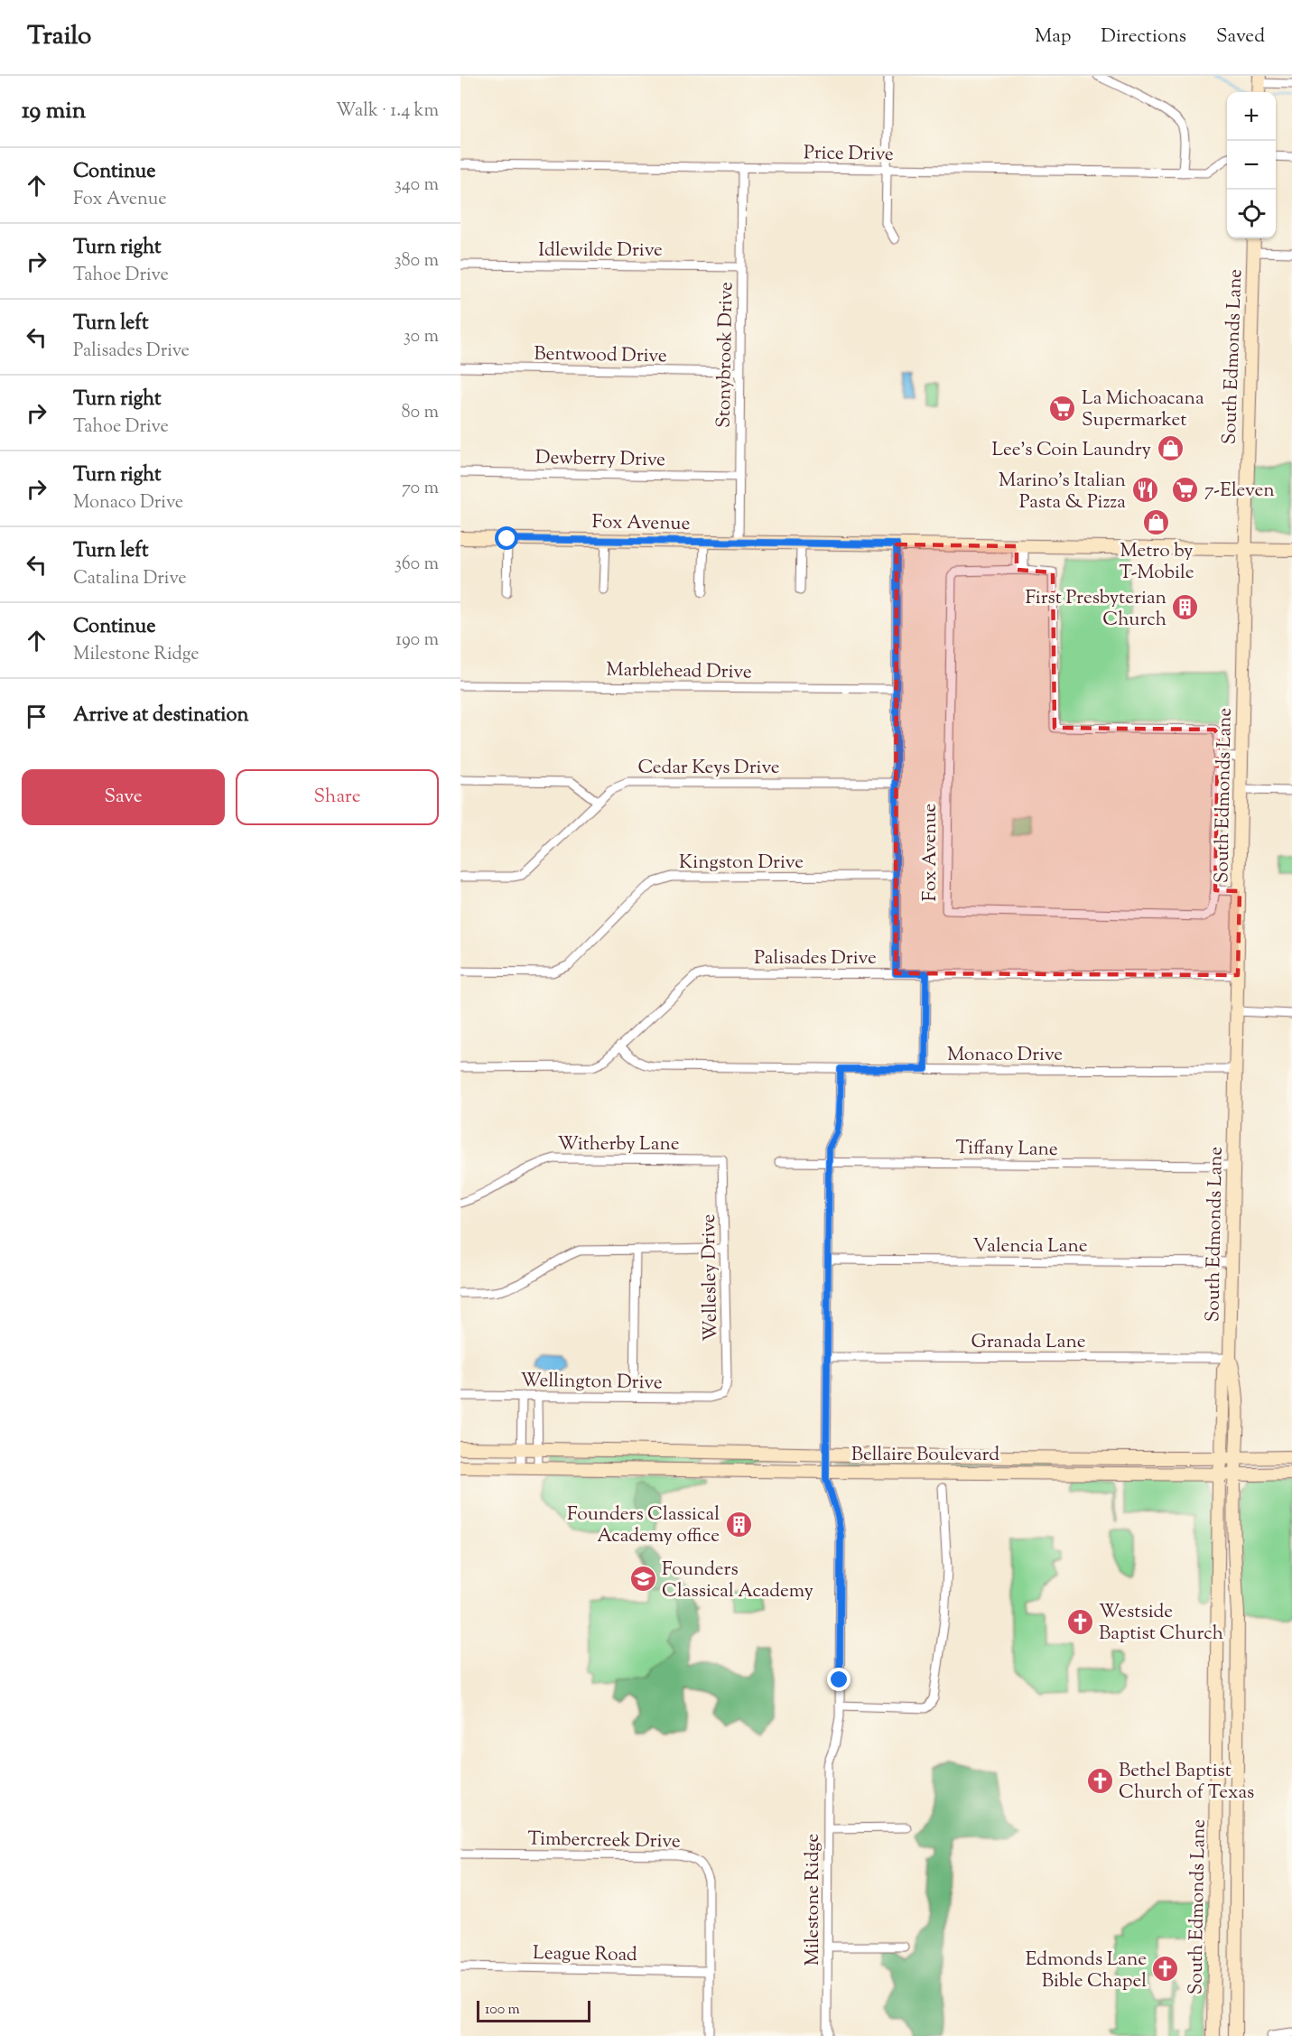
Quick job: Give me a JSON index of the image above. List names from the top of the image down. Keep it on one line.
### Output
{"streets":{"main road":["South Edmonds Lane","Fox Avenue","Bellaire Boulevard"],"street":["Price Drive","Idlewilde Drive","Bentwood Drive","Stonybrook Drive","Dewberry Drive","Marblehead Drive","Cedar Keys Drive","Kingston Drive","Palisades Drive","Monaco Drive","Witherby Lane","Tiffany Lane","Valencia Lane","Wellesley Drive","Granada Lane","Wellington Drive","Timbercreek Drive","Milestone Ridge","League Road"]},"crossings":[["Price Drive","Stonybrook Drive"],["Idlewilde Drive","Stonybrook Drive"],["Bentwood Drive","Stonybrook Drive"],["Stonybrook Drive","Dewberry Drive"],["Stonybrook Drive","Fox Avenue"],["South Edmonds Lane","Fox Avenue"],["South Edmonds Lane","Palisades Drive"],["South Edmonds Lane","Monaco Drive"],["South Edmonds Lane","Tiffany Lane"],["South Edmonds Lane","Valencia Lane"],["South Edmonds Lane","Granada Lane"],["South Edmonds Lane","Bellaire Boulevard"],["Palisades Drive","Monaco Drive"],["Monaco Drive","Milestone Ridge"],["Witherby Lane","Wellesley Drive"],["Tiffany Lane","Milestone Ridge"],["Valencia Lane","Milestone Ridge"],["Wellesley Drive","Wellington Drive"],["Granada Lane","Milestone Ridge"],["Bellaire Boulevard","Milestone Ridge"],["Timbercreek Drive","League Road"]],"places":{"supermarket":["La Michoacana Supermarket","7-Eleven"],"shop":["Lee's Coin Laundry","Metro by T-Mobile"],"restaurant":["Marino's Italian Pasta & Pizza"],"building":["First Presbyterian Church","Founders Classical Academy office"],"school or university":["Founders Classical Academy"],"church":["Westside Baptist Church","Bethel Baptist Church of Texas","Edmonds Lane Bible Chapel"]},"scale_bar":"100 m","page":{"header":"Trailo","nav":["Map","Directions","Saved"],"heading":["19 min","Walk · 1.4 km"],"map_buttons":["+","−"],"list":[["Continue","Fox Avenue","340 m"],["Turn right","Tahoe Drive","380 m"],["Turn left","Palisades Drive","30 m"],["Turn right","Tahoe Drive","80 m"],["Turn right","Monaco Drive","70 m"],["Turn left","Catalina Drive","360 m"],["Continue","Milestone Ridge","190 m"],"Arrive at destination"],"buttons":["Save","Share"],"scale":"100 m"}}
